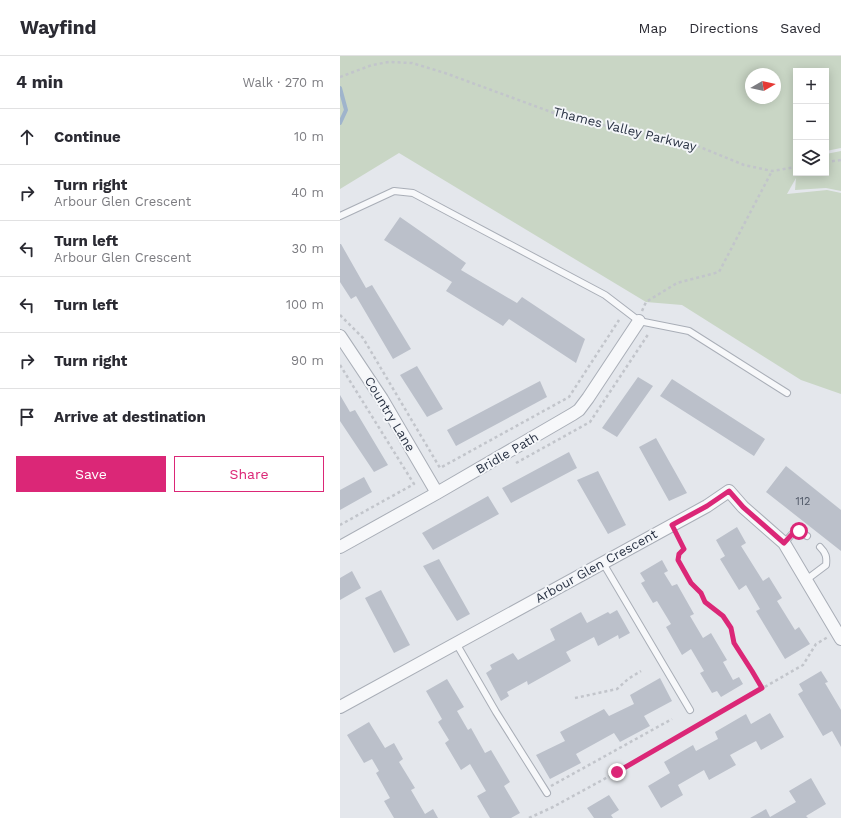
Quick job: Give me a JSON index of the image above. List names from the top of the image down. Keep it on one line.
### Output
{"streets":{"street":["Country Lane","Bridle Path","Arbour Glen Crescent"],"path":["Thames Valley Parkway"]},"crossings":[["Country Lane","Bridle Path"]],"house_numbers":["112"],"north":"right","page":{"header":"Wayfind","nav":["Map","Directions","Saved"],"heading":["4 min","Walk · 270 m"],"map_buttons":["+","−"],"list":[["Continue","10 m"],["Turn right","Arbour Glen Crescent","40 m"],["Turn left","Arbour Glen Crescent","30 m"],["Turn left","100 m"],["Turn right","90 m"],"Arrive at destination"],"buttons":["Save","Share"]}}
